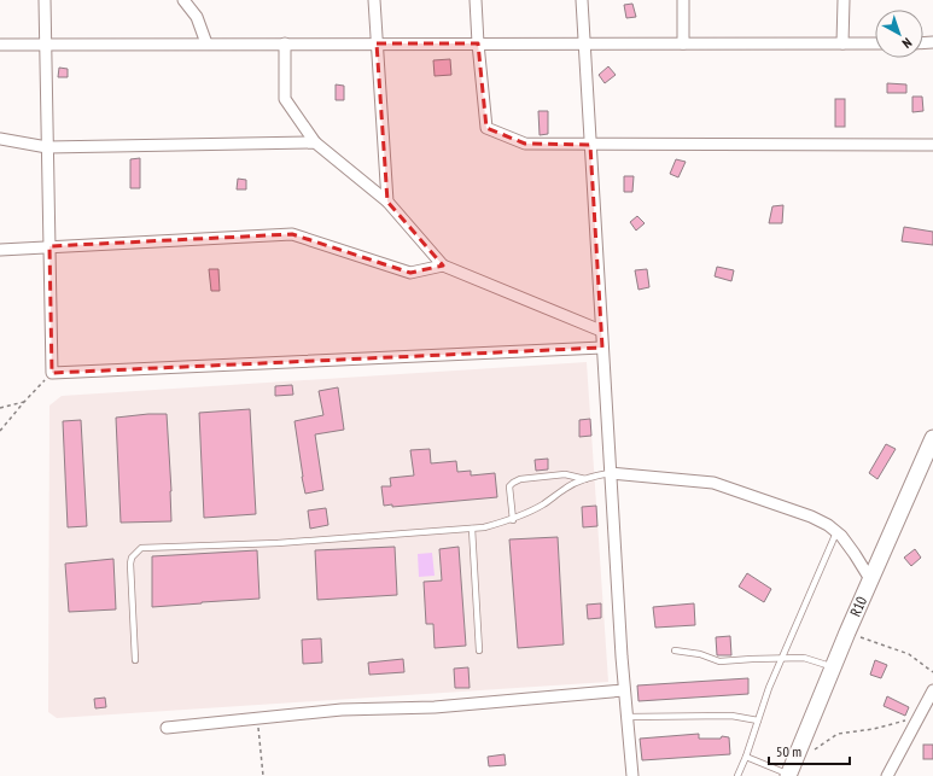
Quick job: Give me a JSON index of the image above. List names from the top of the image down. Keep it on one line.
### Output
{"streets":{"main road":["R10"]},"scale_bar":"50 m","north":"bottom right"}
